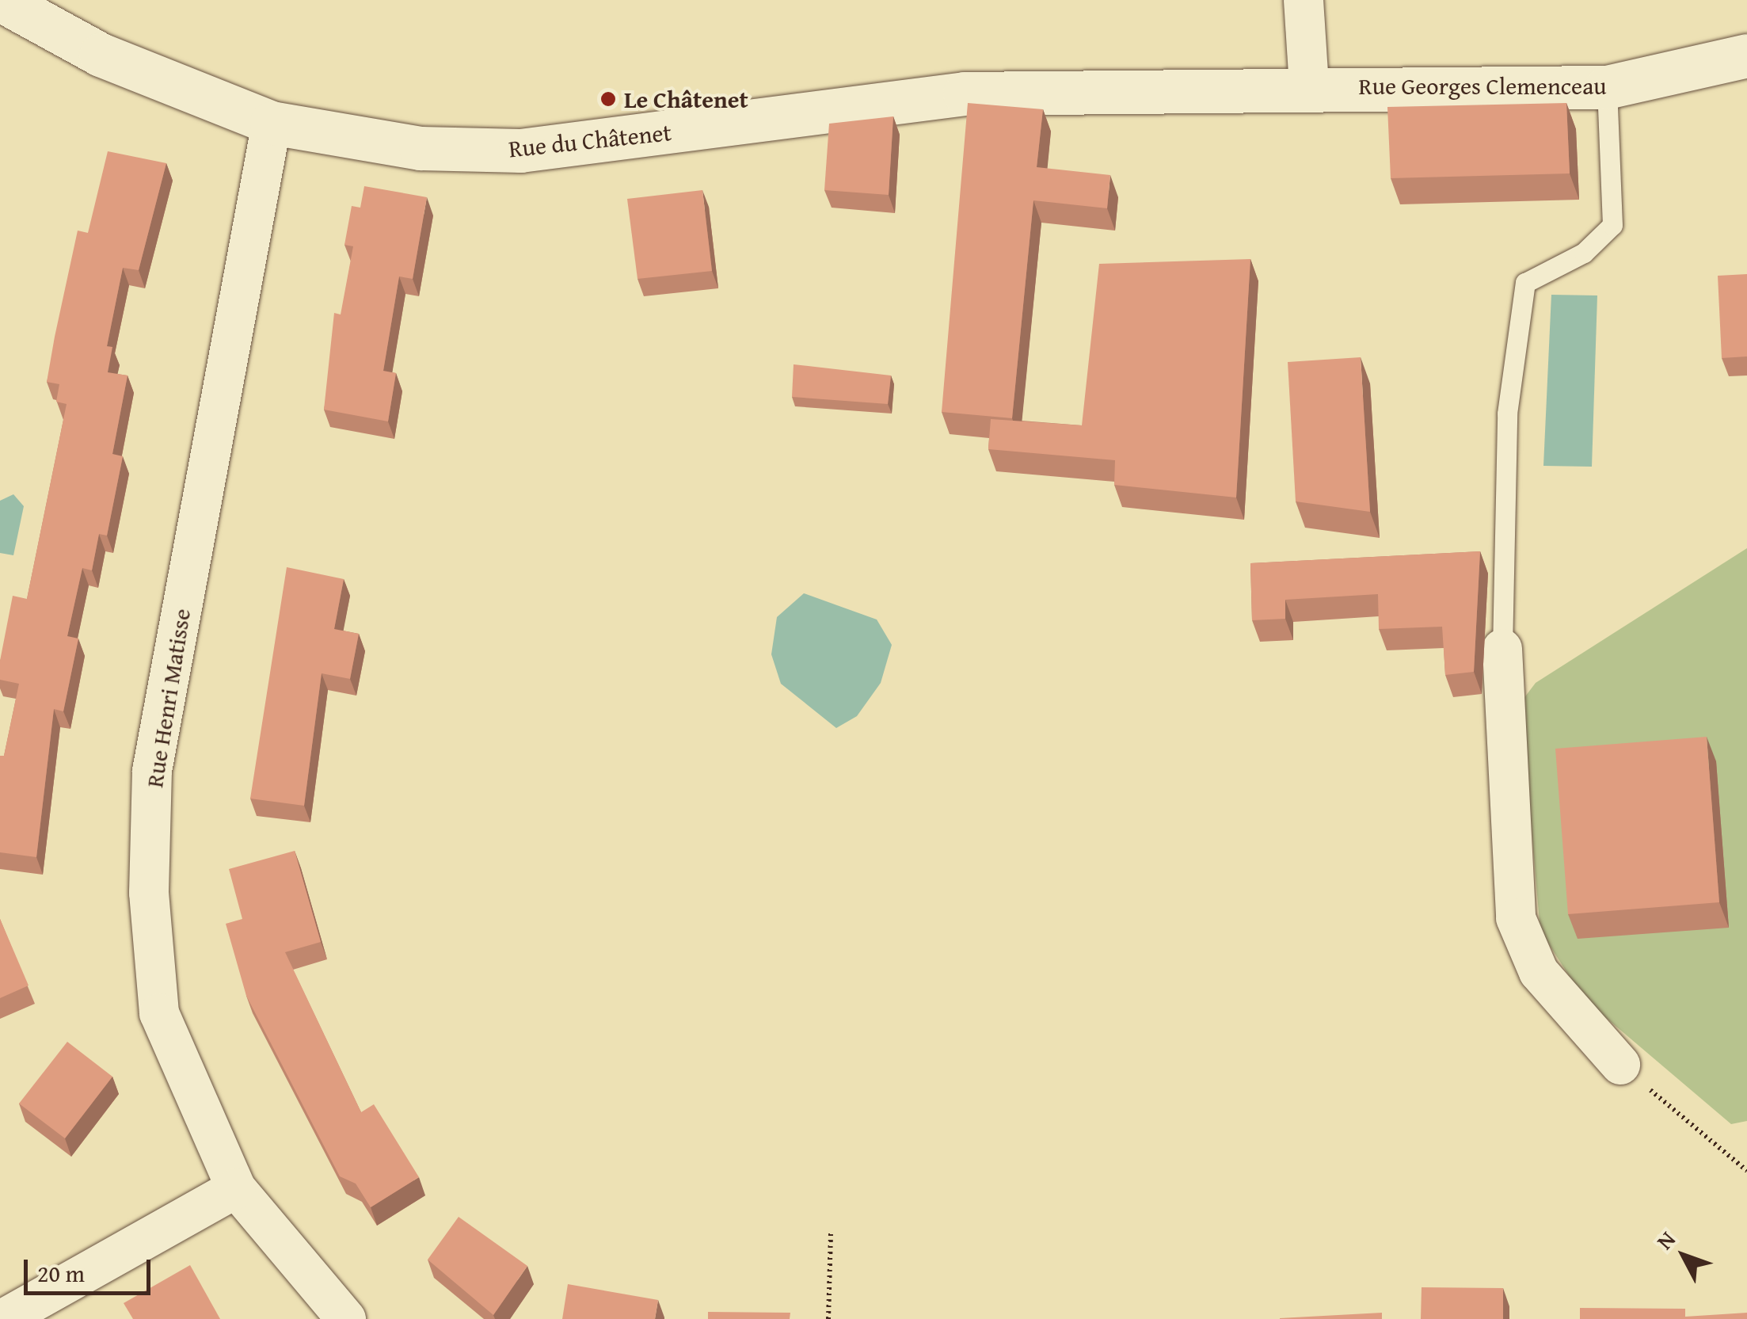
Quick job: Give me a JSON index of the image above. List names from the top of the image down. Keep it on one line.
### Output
{"streets":{"street":["Rue Georges Clemenceau","Rue du Châtenet","Rue Henri Matisse"]},"crossings":[["Rue Georges Clemenceau","Rue du Châtenet"],["Rue du Châtenet","Rue Henri Matisse"]],"places":["Le Châtenet"],"scale_bar":"20 m","north":"top left"}
